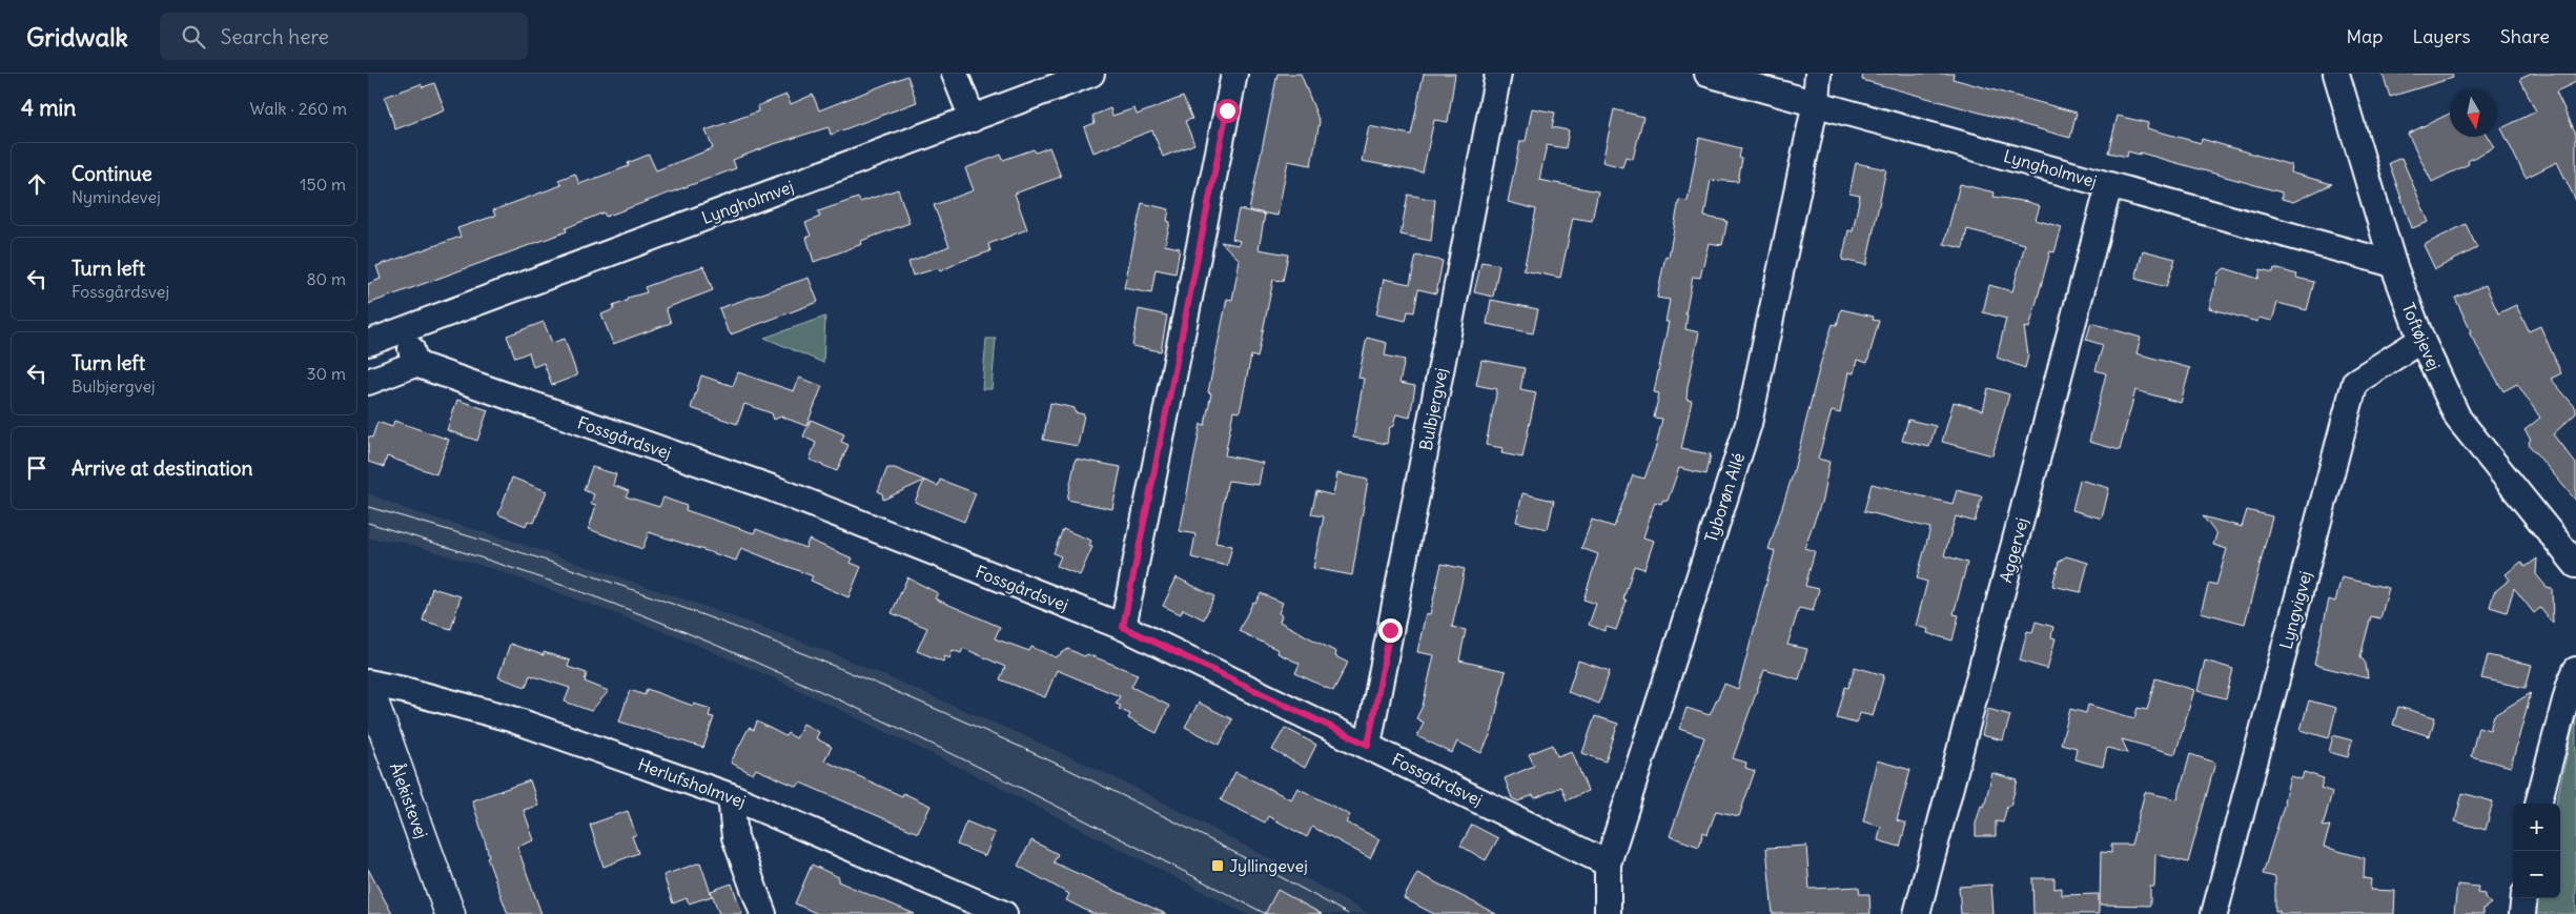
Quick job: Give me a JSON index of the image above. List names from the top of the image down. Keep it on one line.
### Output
{"streets":{"street":["Lyngholmvej","Toftøjevej","Bulbjergvej","Fossgårdsvej","Tyborøn Allé","Aggervej","Lyngvigvej","Herlufsholmvej","Ålekistevej"]},"crossings":[["Lyngholmvej","Toftøjevej"],["Lyngholmvej","Tyborøn Allé"],["Lyngholmvej","Aggervej"],["Toftøjevej","Lyngvigvej"],["Bulbjergvej","Fossgårdsvej"],["Fossgårdsvej","Tyborøn Allé"],["Herlufsholmvej","Ålekistevej"]],"places":{"transit":["Jyllingevej"]},"north":"bottom","page":{"header":"Gridwalk","search":"Search here","nav":["Map","Layers","Share"],"heading":["4 min","Walk · 260 m"],"list":[["Continue","Nymindevej","150 m"],["Turn left","Fossgårdsvej","80 m"],["Turn left","Bulbjergvej","30 m"],"Arrive at destination"],"map_buttons":["+","−"]}}
